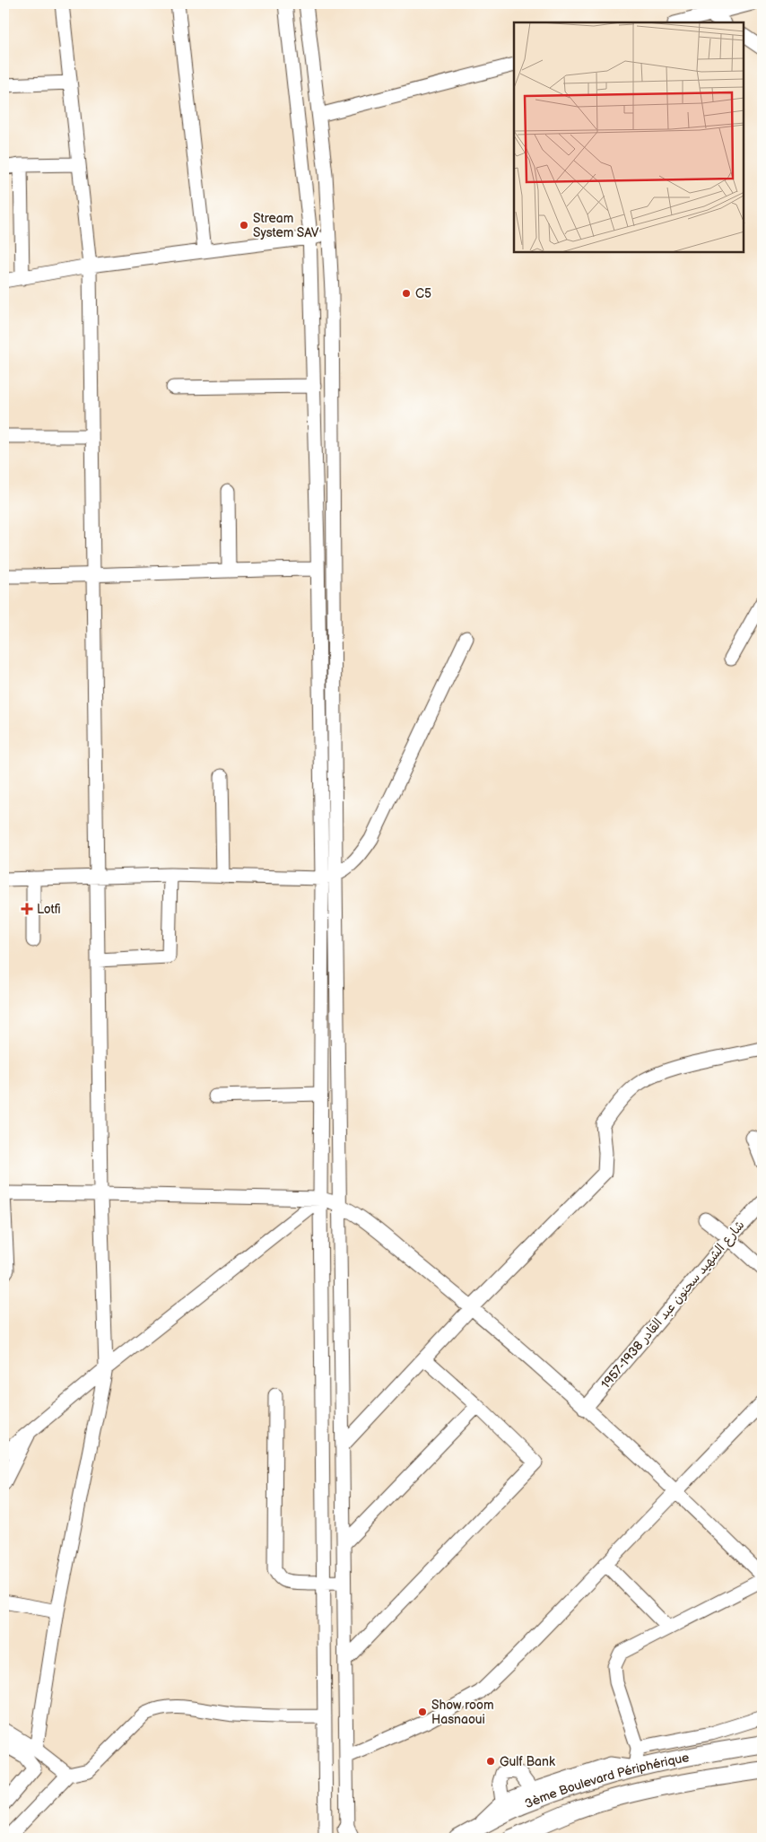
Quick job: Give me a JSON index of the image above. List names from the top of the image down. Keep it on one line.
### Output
{"streets":{"main road":["3ème Boulevard Périphérique"],"street":["شارع الشهيد سحنون عبد القادر 1938-1957"]},"places":{"other":["Stream System SAV","C5","Show room Hasnaoui","Gulf Bank"],"health":["Lotfi"]}}
